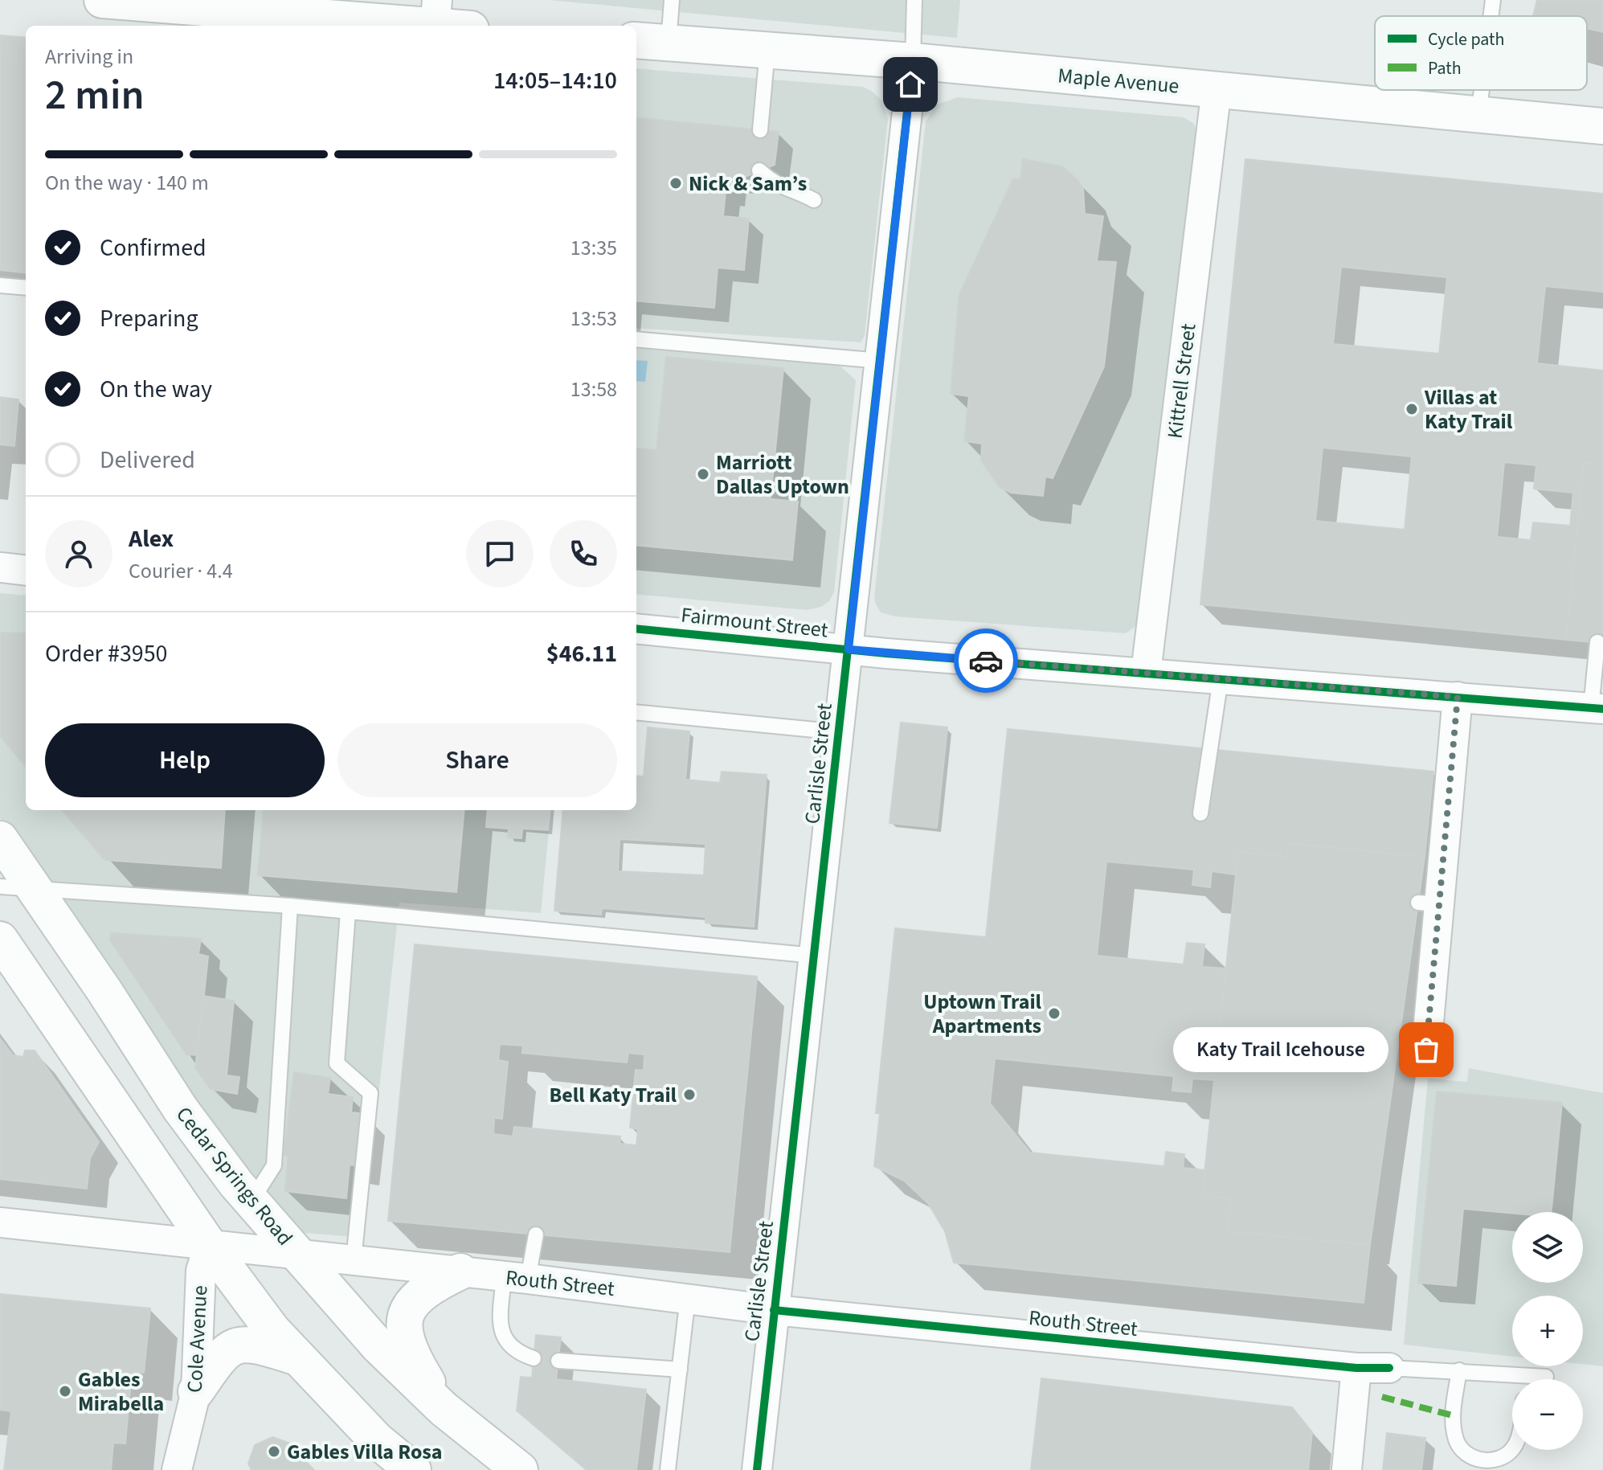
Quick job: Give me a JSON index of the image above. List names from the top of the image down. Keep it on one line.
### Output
{"streets":{"main road":["Maple Avenue","Cedar Springs Road"],"street":["Kittrell Street","Fairmount Street","Carlisle Street","Routh Street","Cole Avenue"]},"crossings":[["Maple Avenue","Kittrell Street"],["Maple Avenue","Carlisle Street"],["Kittrell Street","Fairmount Street"],["Fairmount Street","Carlisle Street"],["Carlisle Street","Routh Street"],["Cedar Springs Road","Routh Street"],["Routh Street","Cole Avenue"]],"places":["Nick & Sam’s","Villas at Katy Trail","Marriott Dallas Uptown","Uptown Trail Apartments","Katy Trail Icehouse","Bell Katy Trail","Gables Mirabella","Gables Villa Rosa"],"legend":["Cycle path","Path"],"page":{"heading":["2 min","Arriving in","14:05–14:10"],"panel":["Alex","Courier · 4.4","Order #3950","$46.11"],"bar":"On the way · 140 m","list":[["Confirmed","13:35"],["Preparing","13:53"],["On the way","13:58"],"Delivered"],"buttons":["Help","Share"],"bubble":"Katy Trail Icehouse","map_buttons":["+","−"]}}
